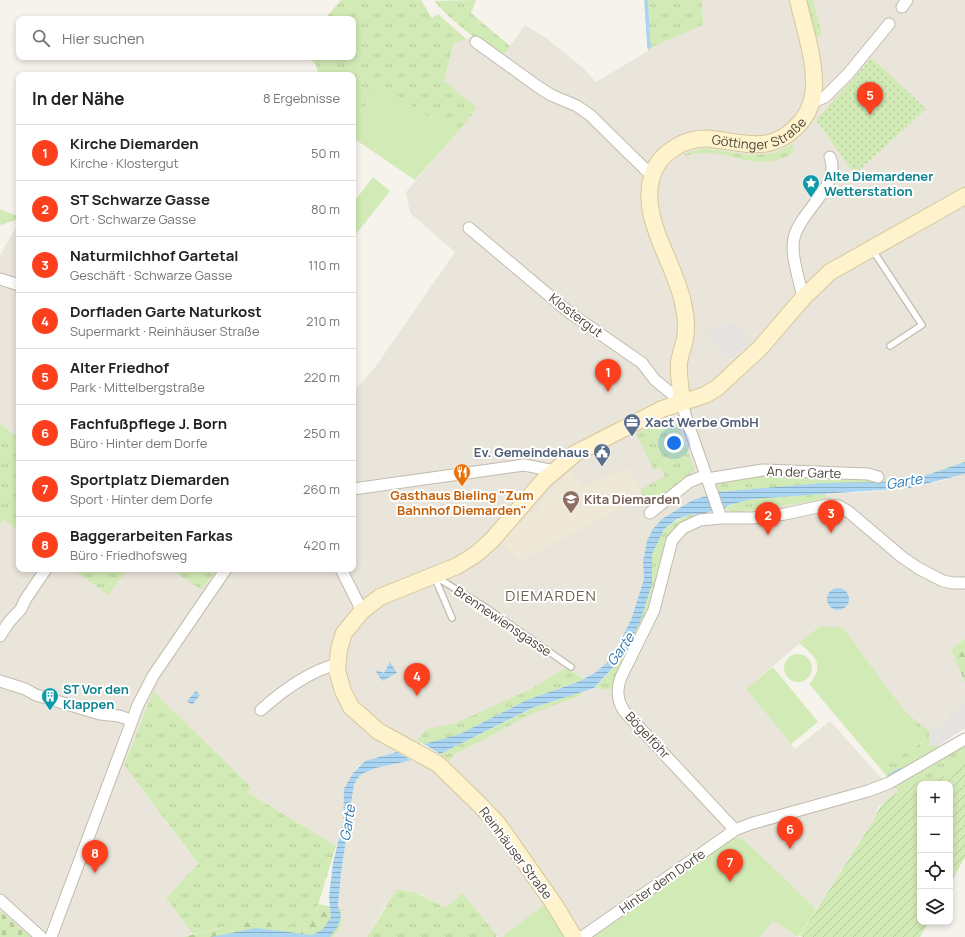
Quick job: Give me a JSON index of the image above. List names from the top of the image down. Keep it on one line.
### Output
{"streets":{"street":["Göttinger Straße","Klostergut","An der Garte","Bögelföhr","Reinhäuser Straße","Hinter dem Dorfe"],"lane":["Brennewiensgasse"]},"crossings":[["Göttinger Straße","Klostergut"],["Göttinger Straße","Reinhäuser Straße"],["Klostergut","Reinhäuser Straße"],["Brennewiensgasse","Reinhäuser Straße"],["Bögelföhr","Hinter dem Dorfe"]],"districts":["DIEMARDEN"],"water":["Garte"],"places":{"place":["Alte Diemardener Wetterstation"],"office":["Xact Werbe GmbH"],"public building":["Ev. Gemeindehaus"],"restaurant":["Gasthaus Bieling \"Zum Bahnhof Diemarden\""],"school or university":["Kita Diemarden"],"building":["ST Vor den Klappen"]},"page":{"search":"Hier suchen","heading":["In der Nähe","8 Ergebnisse"],"pins":["5","1","3","2","4","6","8","7"],"list":[{"mark":"1","name":"Kirche Diemarden","note":"Kirche · Klostergut","value":"50 m"},{"mark":"2","name":"ST Schwarze Gasse","note":"Ort · Schwarze Gasse","value":"80 m"},{"mark":"3","name":"Naturmilchhof Gartetal","note":"Geschäft · Schwarze Gasse","value":"110 m"},{"mark":"4","name":"Dorfladen Garte Naturkost","note":"Supermarkt · Reinhäuser Straße","value":"210 m"},{"mark":"5","name":"Alter Friedhof","note":"Park · Mittelbergstraße","value":"220 m"},{"mark":"6","name":"Fachfußpflege J. Born","note":"Büro · Hinter dem Dorfe","value":"250 m"},{"mark":"7","name":"Sportplatz Diemarden","note":"Sport · Hinter dem Dorfe","value":"260 m"},{"mark":"8","name":"Baggerarbeiten Farkas","note":"Büro · Friedhofsweg","value":"420 m"}],"map_buttons":["+","−"]}}
